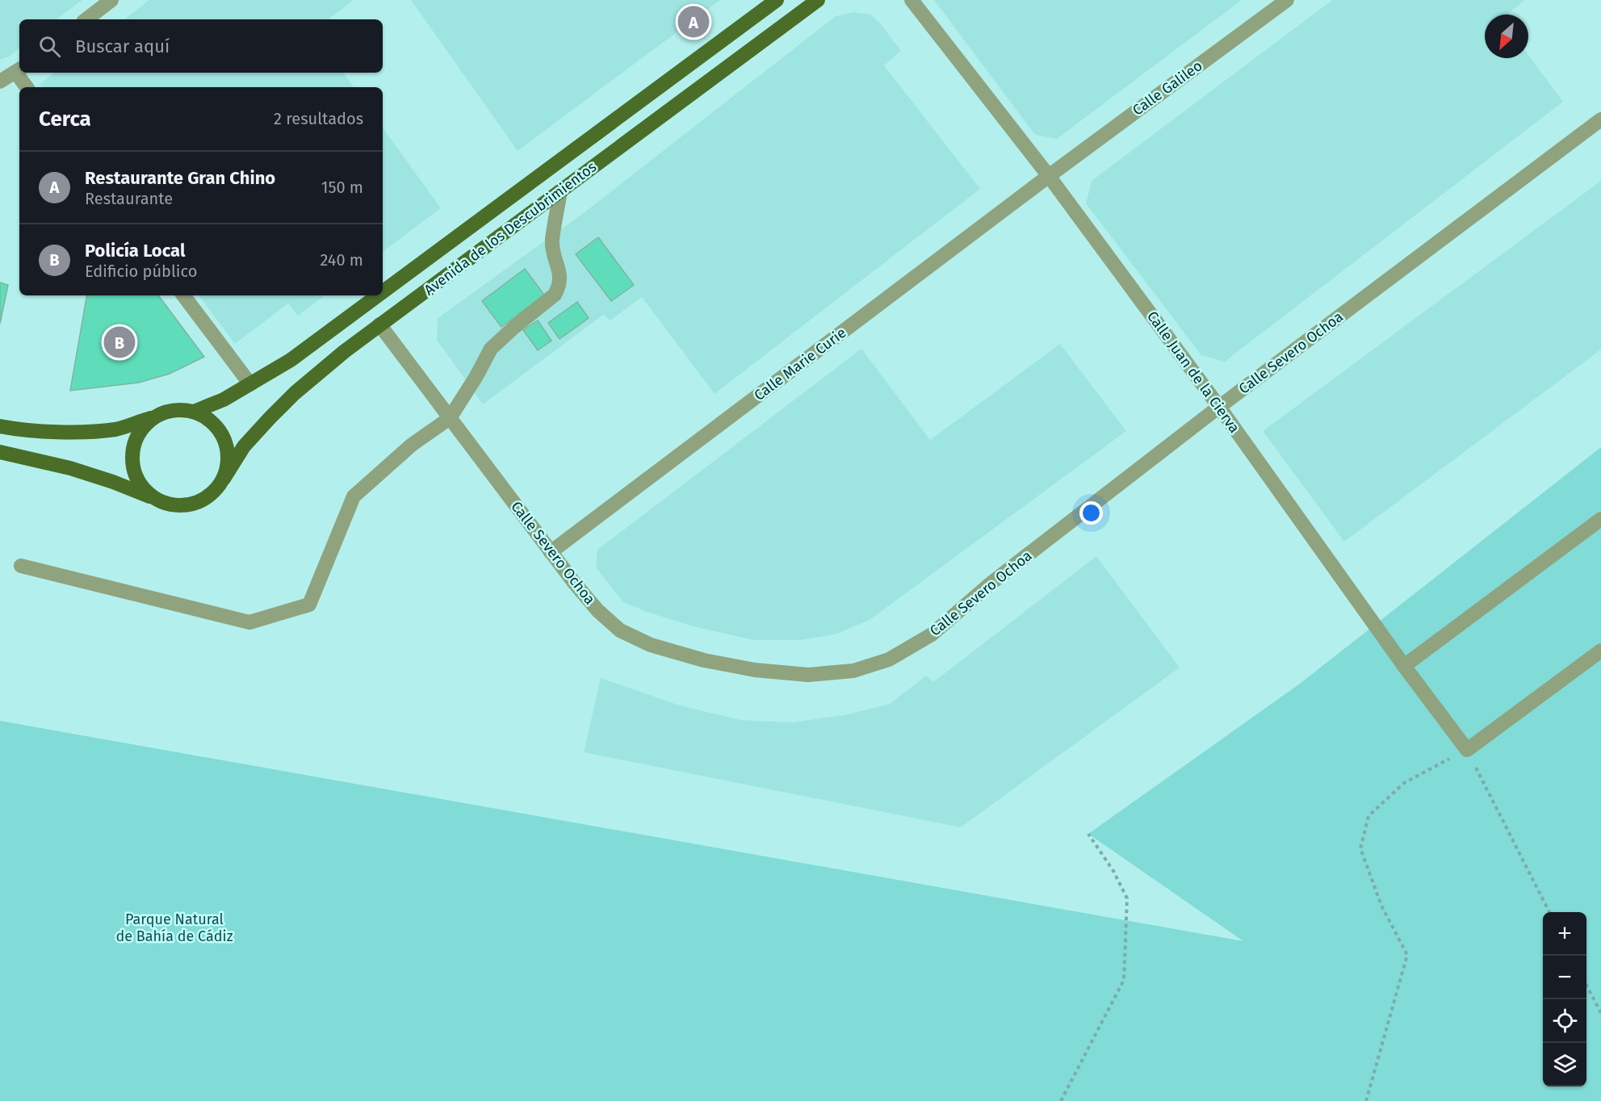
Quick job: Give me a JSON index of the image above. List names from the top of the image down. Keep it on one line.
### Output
{"streets":{"main road":["Avenida de los Descubrimientos"],"street":["Calle Galileo","Calle Severo Ochoa","Calle Marie Curie","Calle Juan de la Cierva"]},"crossings":[["Calle Galileo","Calle Marie Curie"],["Calle Galileo","Calle Juan de la Cierva"],["Avenida de los Descubrimientos","Calle Severo Ochoa"],["Calle Severo Ochoa","Calle Marie Curie"],["Calle Severo Ochoa","Calle Juan de la Cierva"],["Calle Marie Curie","Calle Juan de la Cierva"]],"parks":["Parque Natural de Bahía de Cádiz"],"north":"bottom left","page":{"pins":["A","B"],"search":"Buscar aquí","heading":["Cerca","2 resultados"],"list":[{"mark":"A","name":"Restaurante Gran Chino","note":"Restaurante","value":"150 m"},{"mark":"B","name":"Policía Local","note":"Edificio público","value":"240 m"}],"map_buttons":["+","−"]}}
